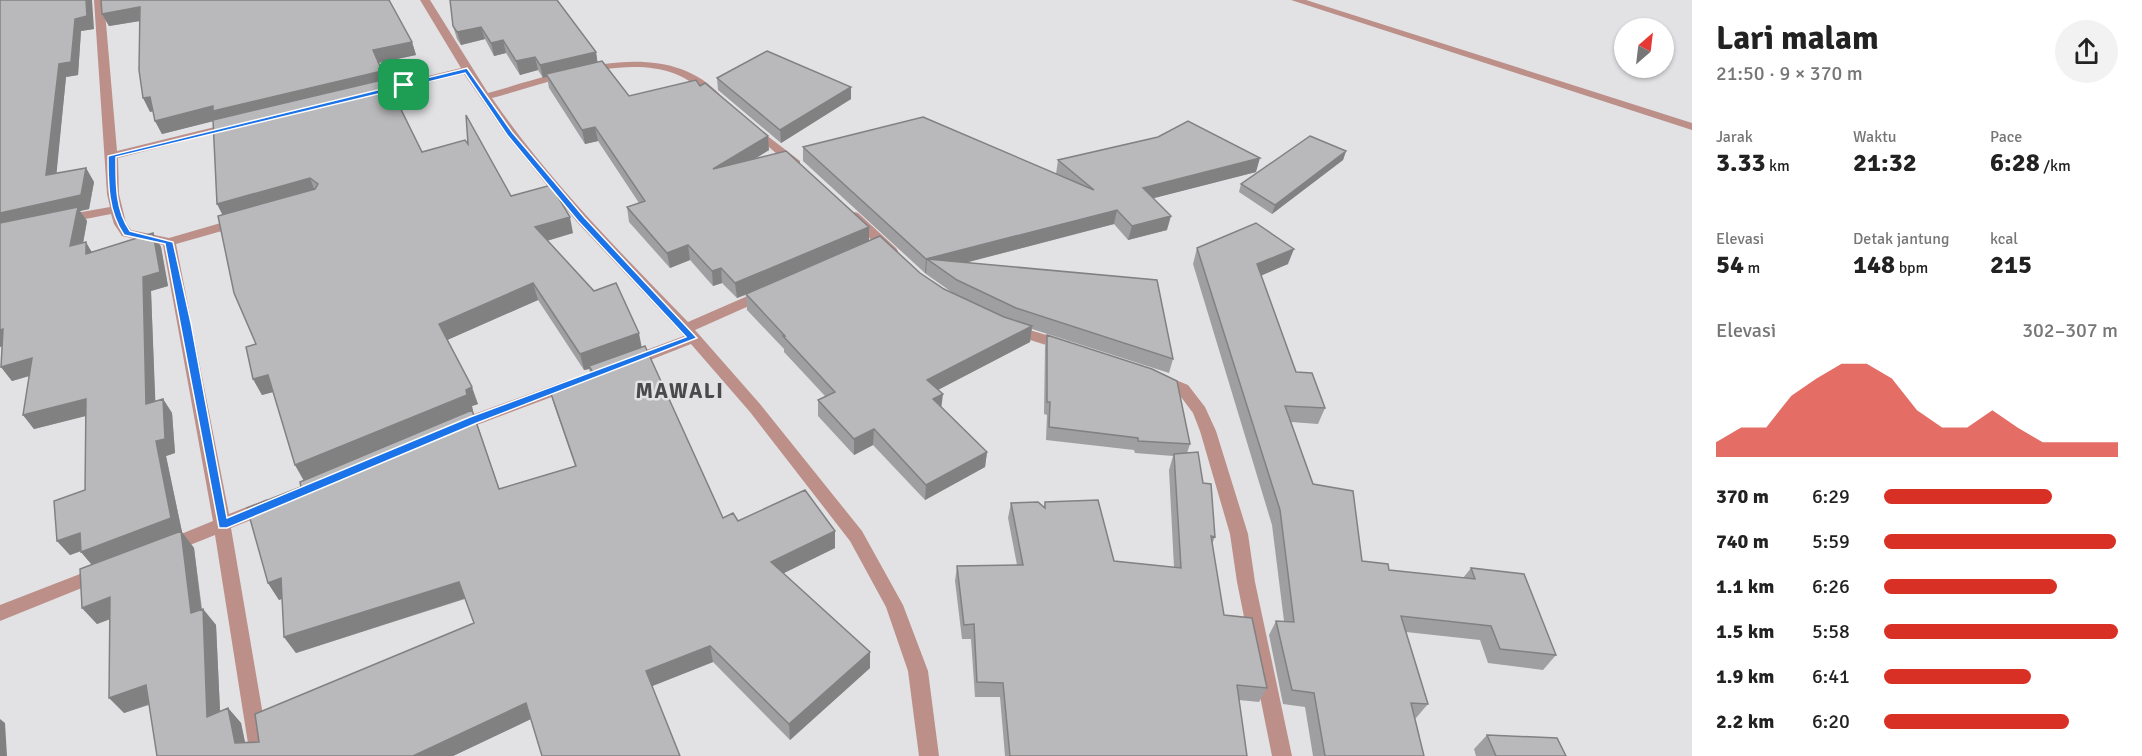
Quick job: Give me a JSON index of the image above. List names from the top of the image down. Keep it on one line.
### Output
{"districts":["MAWALI"],"north":"top right","page":{"heading":["Lari malam","21:50 · 9 × 370 m"],"stats":[["Jarak","3.33 km"],["Waktu","21:32"],["Pace","6:28 /km"],["Elevasi","54 m"],["Detak jantung","148 bpm"],["kcal","215"]],"chart":["Elevasi","302–307 m"],"list":[{"name":"370 m","note":"6:29"},{"name":"740 m","note":"5:59"},{"name":"1.1 km","note":"6:26"},{"name":"1.5 km","note":"5:58"},{"name":"1.9 km","note":"6:41"},{"name":"2.2 km","note":"6:20"}]}}
